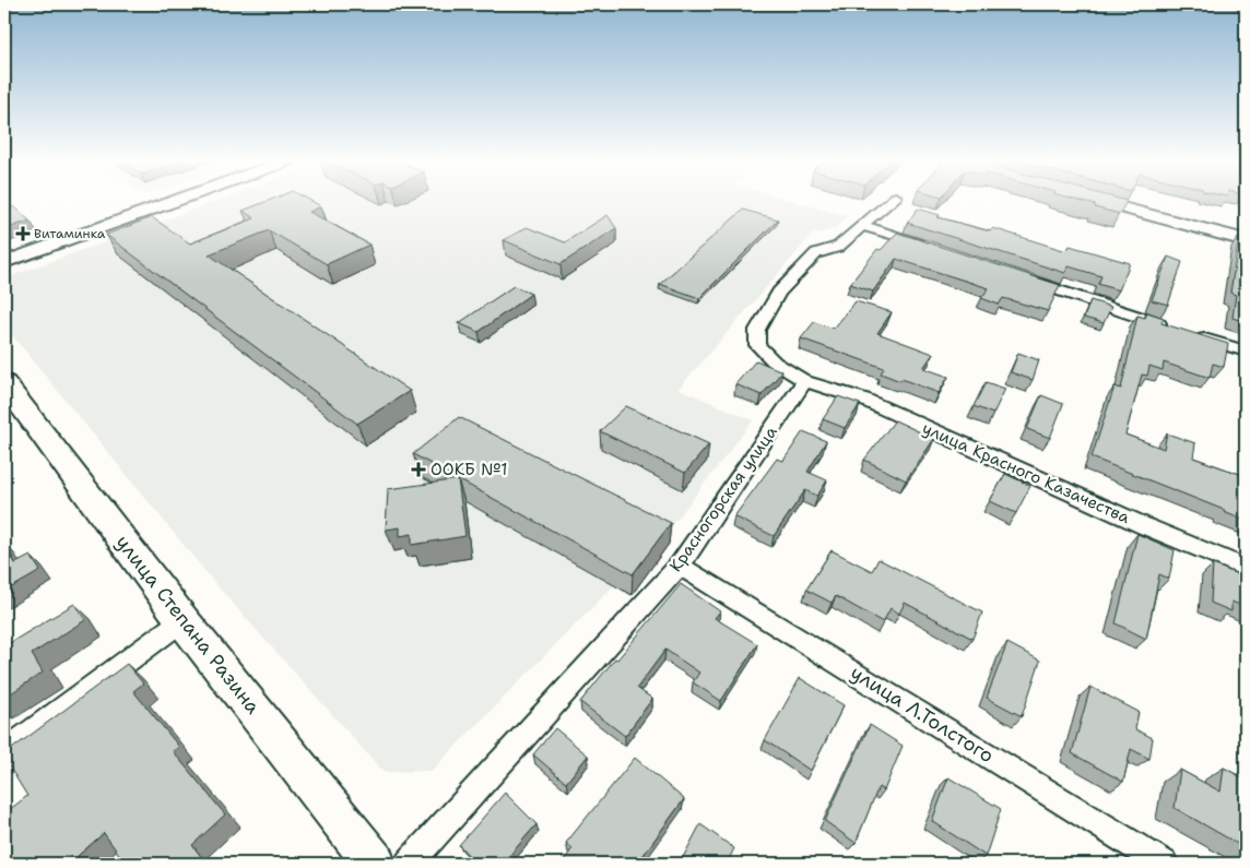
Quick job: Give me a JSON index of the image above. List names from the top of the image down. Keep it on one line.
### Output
{"streets":{"main road":["улица Степана Разина"],"street":["улица Красного Казачества","Красногорская улица","улица Л.Толстого"]},"crossings":[["улица Красного Казачества","Красногорская улица"],["Красногорская улица","улица Л.Толстого"]],"places":{"health":["Витаминка","ООКБ №1"]}}
